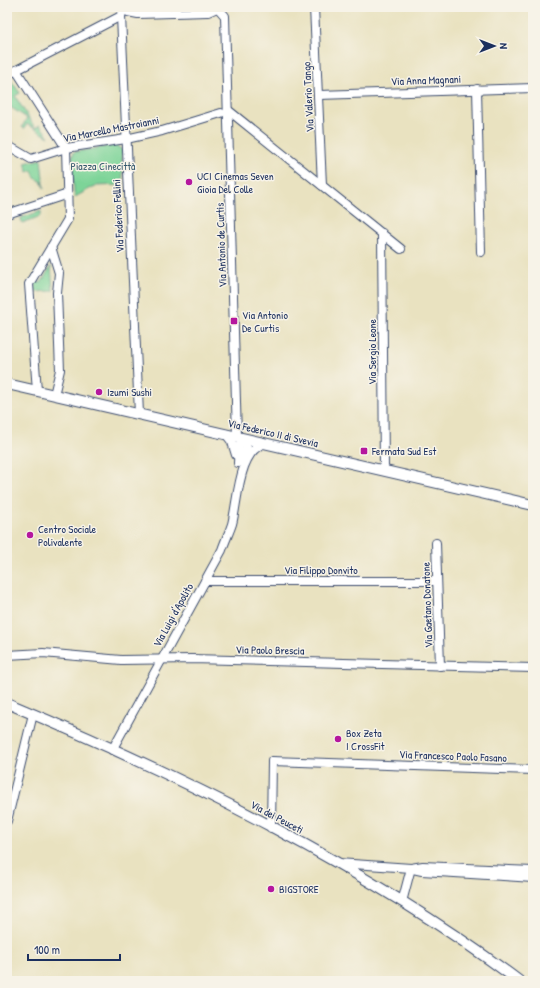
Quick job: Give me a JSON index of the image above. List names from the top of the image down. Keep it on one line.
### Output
{"streets":{"main road":["Via Federico II di Svevia","Via dei Peuceti"],"street":["Via Anna Magnani","Via Valerio Tango","Via Marcello Mastroianni","Via Federico Fellini","Via Antonio de Curtis","Via Sergio Leone","Via Filippo Donvito","Via Gaetano Donatone","Via Luigi d'Apolito","Via Paolo Brescia","Via Francesco Paolo Fasano"]},"crossings":[["Via Anna Magnani","Via Valerio Tango"],["Via Marcello Mastroianni","Via Federico Fellini"],["Via Marcello Mastroianni","Via Antonio de Curtis"],["Via Federico Fellini","Via Federico II di Svevia"],["Via Antonio de Curtis","Via Federico II di Svevia"],["Via Antonio de Curtis","Via Luigi d'Apolito"],["Via Sergio Leone","Via Federico II di Svevia"],["Via Federico II di Svevia","Via Luigi d'Apolito"],["Via Filippo Donvito","Via Gaetano Donatone"],["Via Filippo Donvito","Via Luigi d'Apolito"],["Via Gaetano Donatone","Via Paolo Brescia"],["Via Luigi d'Apolito","Via Paolo Brescia"],["Via Luigi d'Apolito","Via dei Peuceti"],["Via Francesco Paolo Fasano","Via dei Peuceti"]],"parks":["Piazza Cinecittà"],"places":{"other":["UCI Cinemas Seven Gioia Del Colle","Izumi Sushi","Centro Sociale Polivalente","Box Zeta I CrossFit","BIGSTORE"],"transit":["Via Antonio De Curtis","Fermata Sud Est"]},"scale_bar":"100 m","north":"right"}
